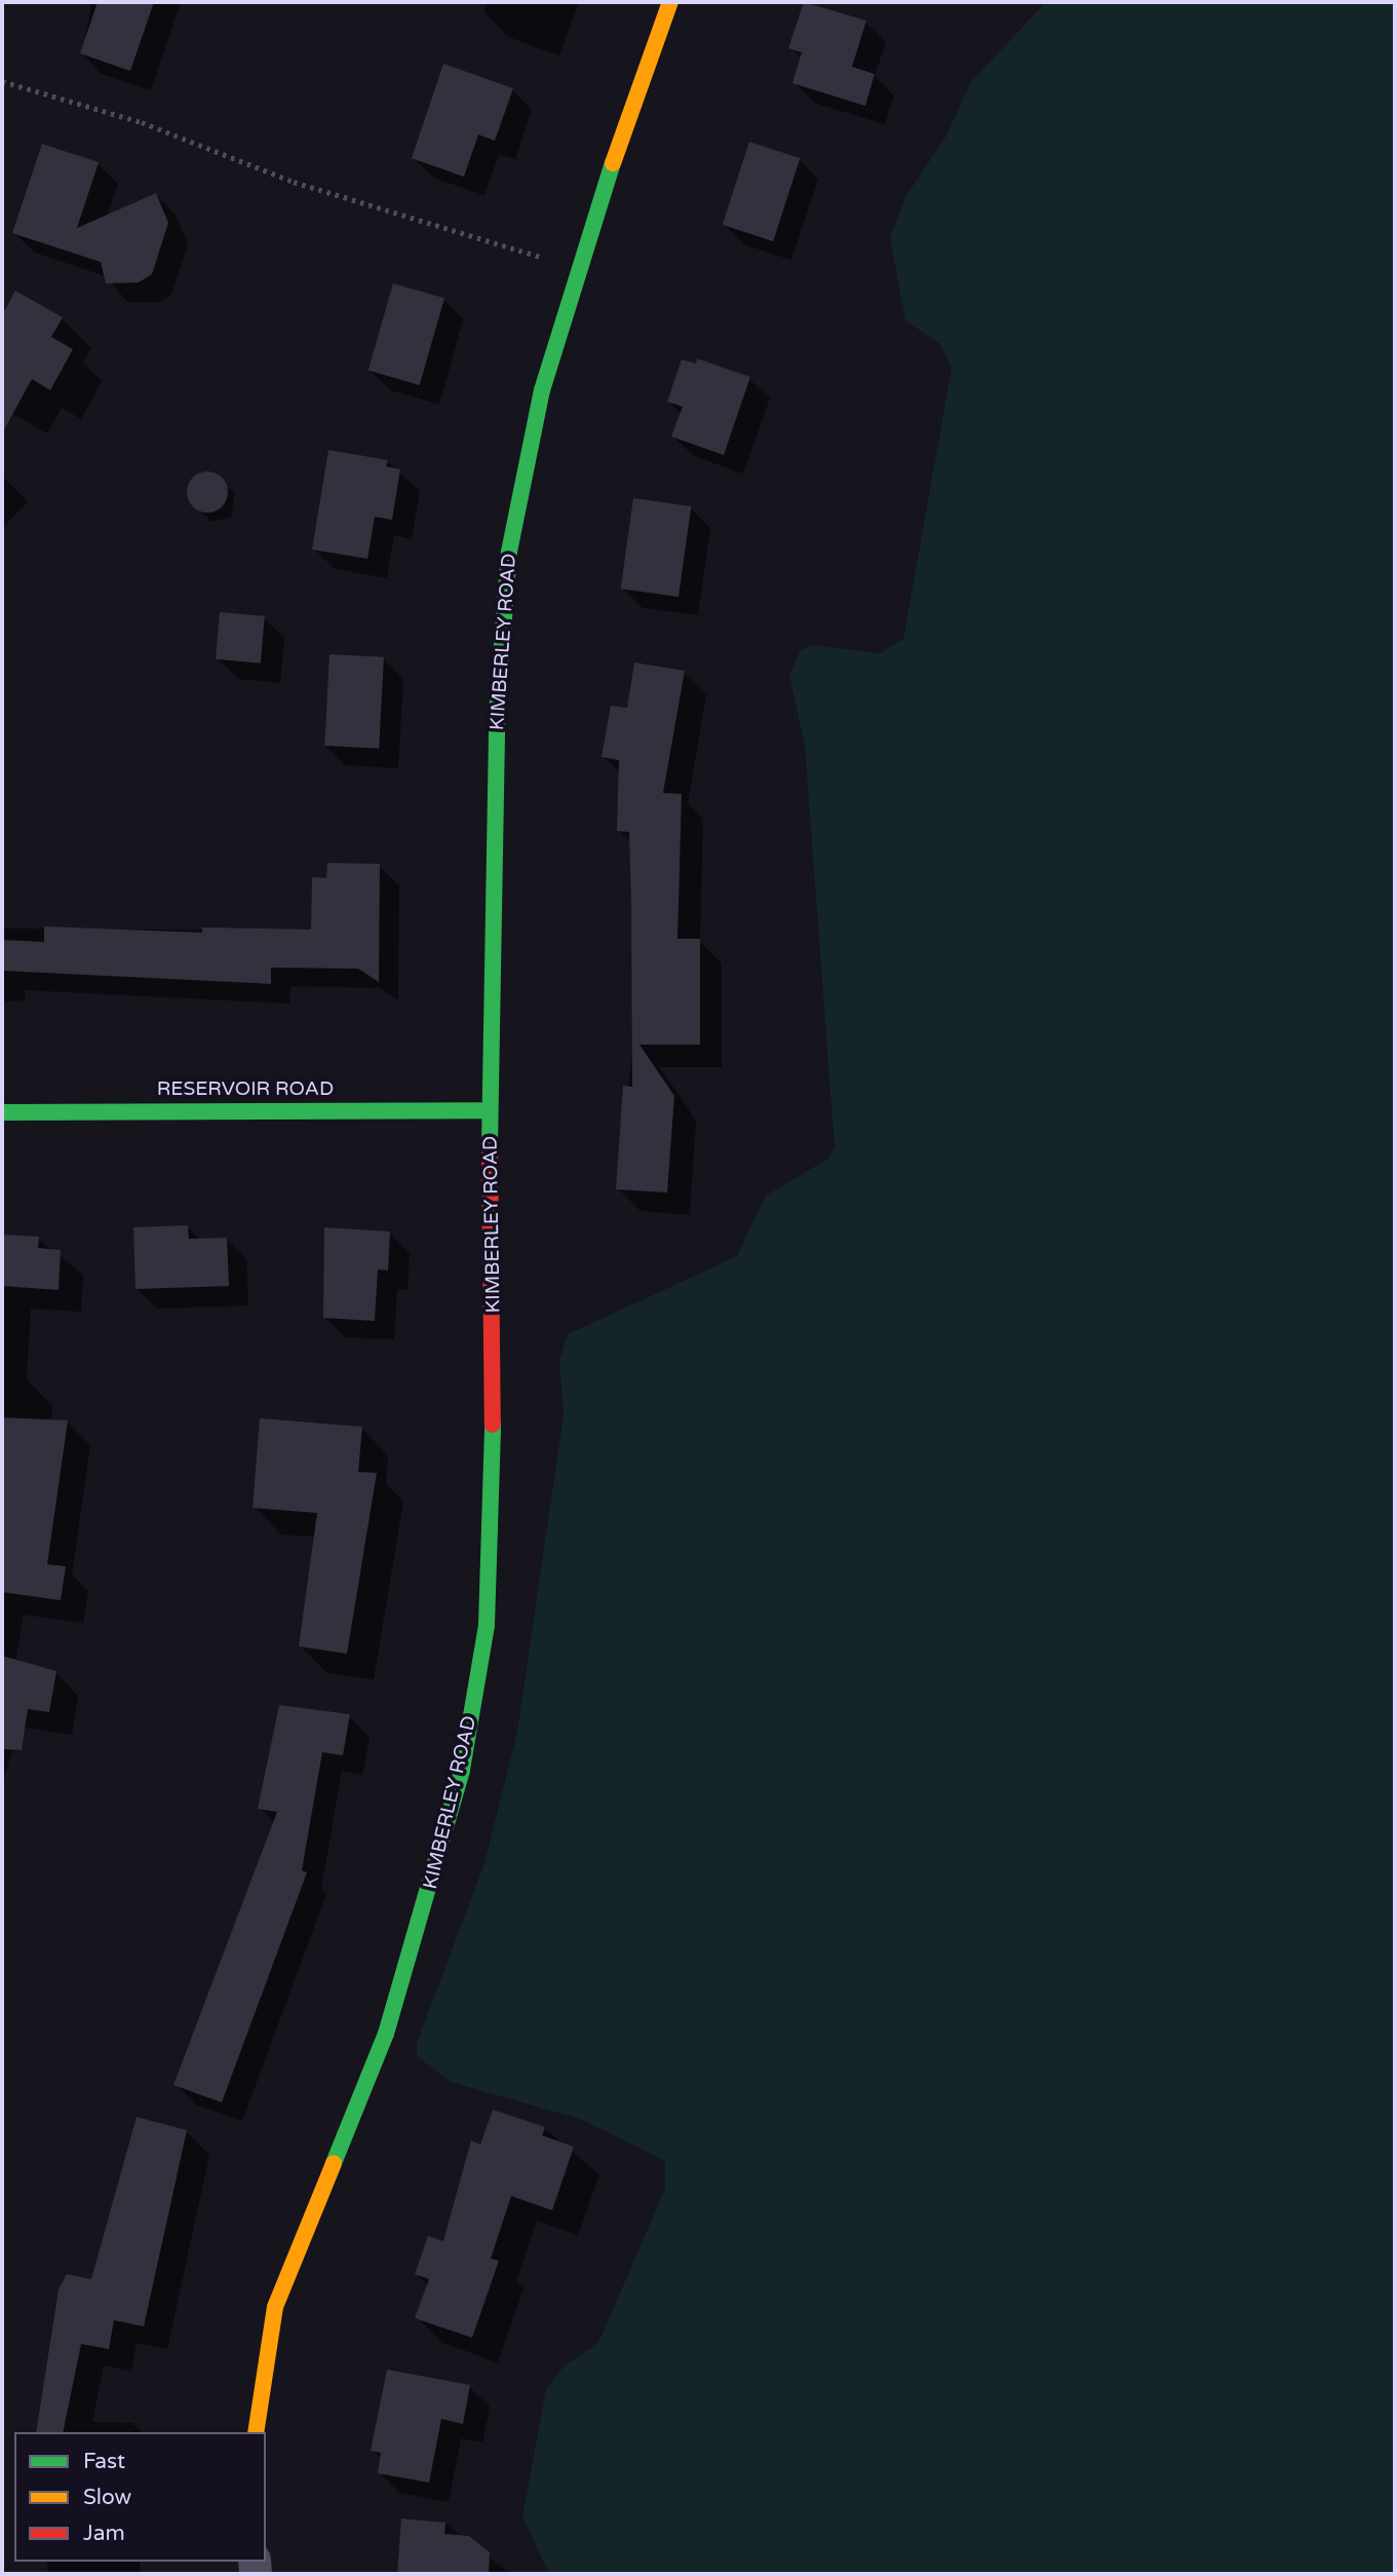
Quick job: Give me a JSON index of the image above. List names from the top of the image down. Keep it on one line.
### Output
{"streets":{"street":["KIMBERLEY ROAD","RESERVOIR ROAD"]},"crossings":[["KIMBERLEY ROAD","RESERVOIR ROAD"]],"legend":["Fast","Slow","Jam"]}
